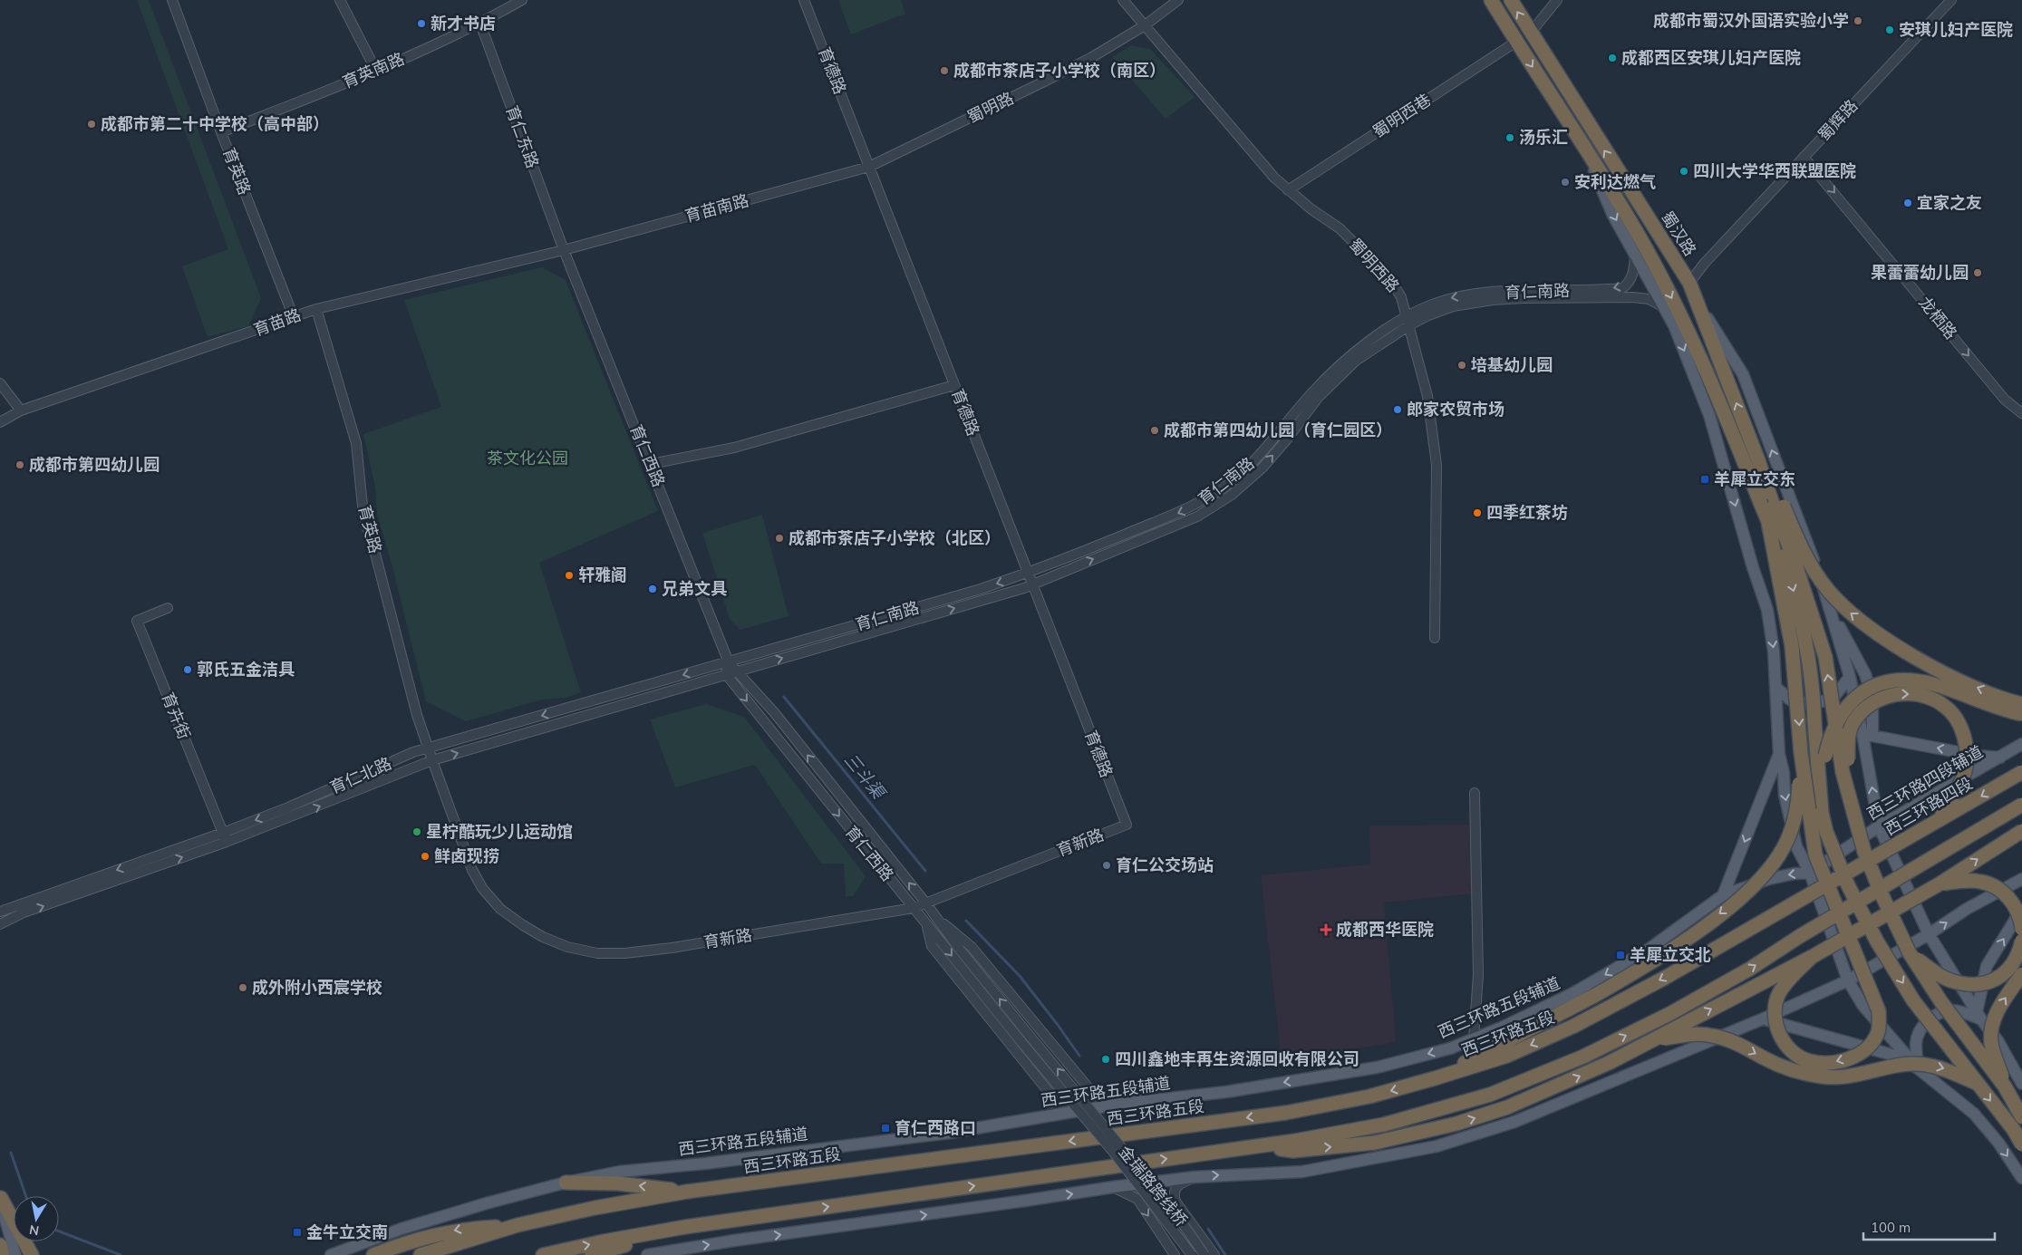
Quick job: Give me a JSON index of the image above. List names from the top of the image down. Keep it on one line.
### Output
{"streets":{"highway":["蜀汉路","西三环路四段","西三环路五段"],"main road":["西三环路四段辅道","西三环路五段辅道"],"street":["育英南路","育德路","蜀明路","蜀明西巷","蜀辉路","育仁东路","育英路","育苗南路","蜀明西路","育仁南路","龙栖路","育苗路","育仁西路","育卉街","育仁北路","育新路","金瑞路跨线桥"]},"crossings":[["育英南路","育仁东路"],["育英南路","育英路"],["育德路","蜀明路"],["育德路","育苗南路"],["育德路","育仁南路"],["育德路","育新路"],["蜀明路","育苗南路"],["蜀明路","蜀明西路"],["蜀明西巷","蜀明西路"],["蜀辉路","蜀汉路"],["蜀辉路","龙栖路"],["育仁东路","育苗南路"],["育仁东路","育苗路"],["育仁东路","育仁西路"],["育英路","育苗路"],["育英路","育仁北路"],["育英路","育新路"],["育苗南路","育苗路"],["育苗南路","育仁西路"],["蜀明西路","育仁南路"],["育仁南路","育仁西路"],["育仁南路","育仁北路"],["育苗路","育仁西路"],["育仁西路","育仁北路"],["育仁西路","育新路"],["育仁西路","金瑞路跨线桥"],["育卉街","育仁北路"],["育仁北路","育新路"],["西三环路四段辅道","西三环路五段辅道"],["西三环路四段","西三环路五段"]],"one_way":["龙栖路"],"water":["三斗渠"],"parks":["茶文化公园"],"places":{"other":["成都市蜀汉外国语实验小学","新才书店","安琪儿妇产医院","成都西区安琪儿妇产医院","成都市茶店子小学校（南区）","成都市第二十中学校（高中部）","汤乐汇","四川大学华西联盟医院","安利达燃气","宜家之友","果蕾蕾幼儿园","培基幼儿园","郎家农贸市场","成都市第四幼儿园（育仁园区）","成都市第四幼儿园","四季红茶坊","成都市茶店子小学校（北区）","轩雅阁","兄弟文具","郭氏五金洁具","星柠酷玩少儿运动馆","鲜卤现捞","育仁公交场站","成外附小西宸学校","四川鑫地丰再生资源回收有限公司"],"transit":["羊犀立交东","羊犀立交北","育仁西路口","金牛立交南"],"health":["成都西华医院"]},"scale_bar":"100 m","north":"bottom"}
